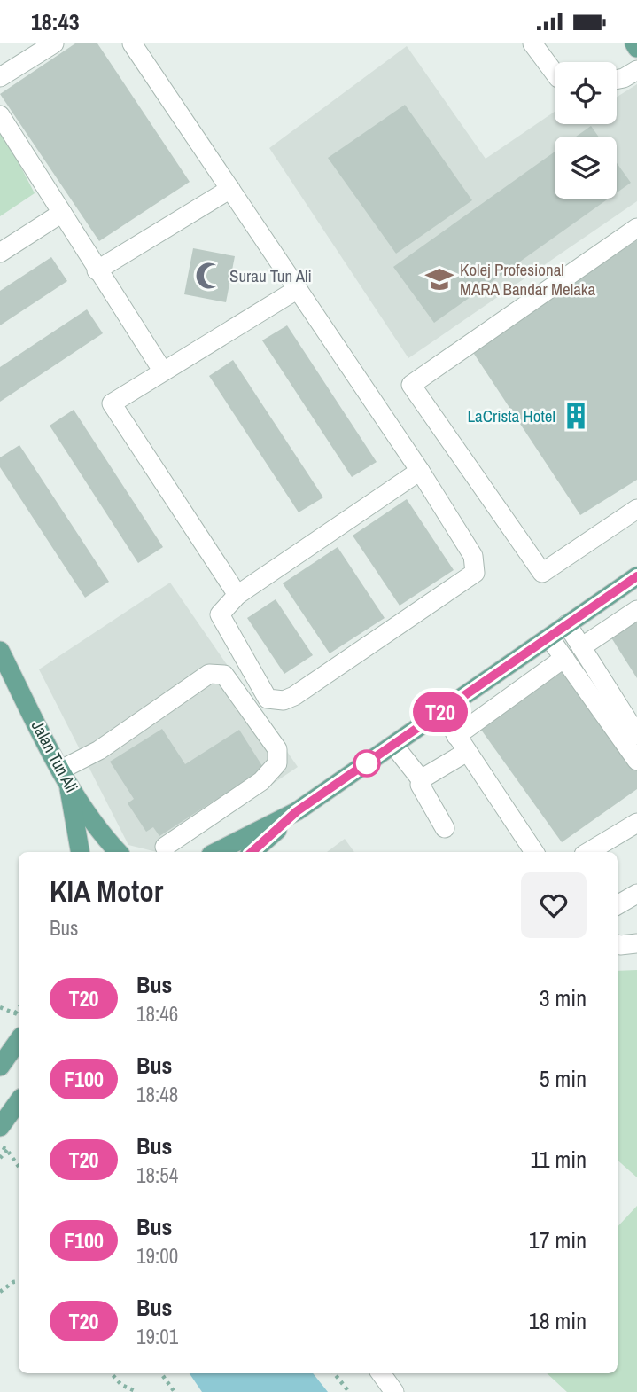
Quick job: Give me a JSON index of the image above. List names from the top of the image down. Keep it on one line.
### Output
{"streets":{"main road":["Jalan Tun Ali"]},"places":{"mosque":["Surau Tun Ali"],"school or university":["Kolej Profesional MARA Bandar Melaka"],"building":["LaCrista Hotel"]},"lines":["bus line T20"],"page":{"status":"18:43","on_map":"T20","heading":["KIA Motor","Bus"],"list":[{"mark":"T20","name":"Bus","note":"18:46","value":"3 min"},{"mark":"F100","name":"Bus","note":"18:48","value":"5 min"},{"mark":"T20","name":"Bus","note":"18:54","value":"11 min"},{"mark":"F100","name":"Bus","note":"19:00","value":"17 min"},{"mark":"T20","name":"Bus","note":"19:01","value":"18 min"}]}}
